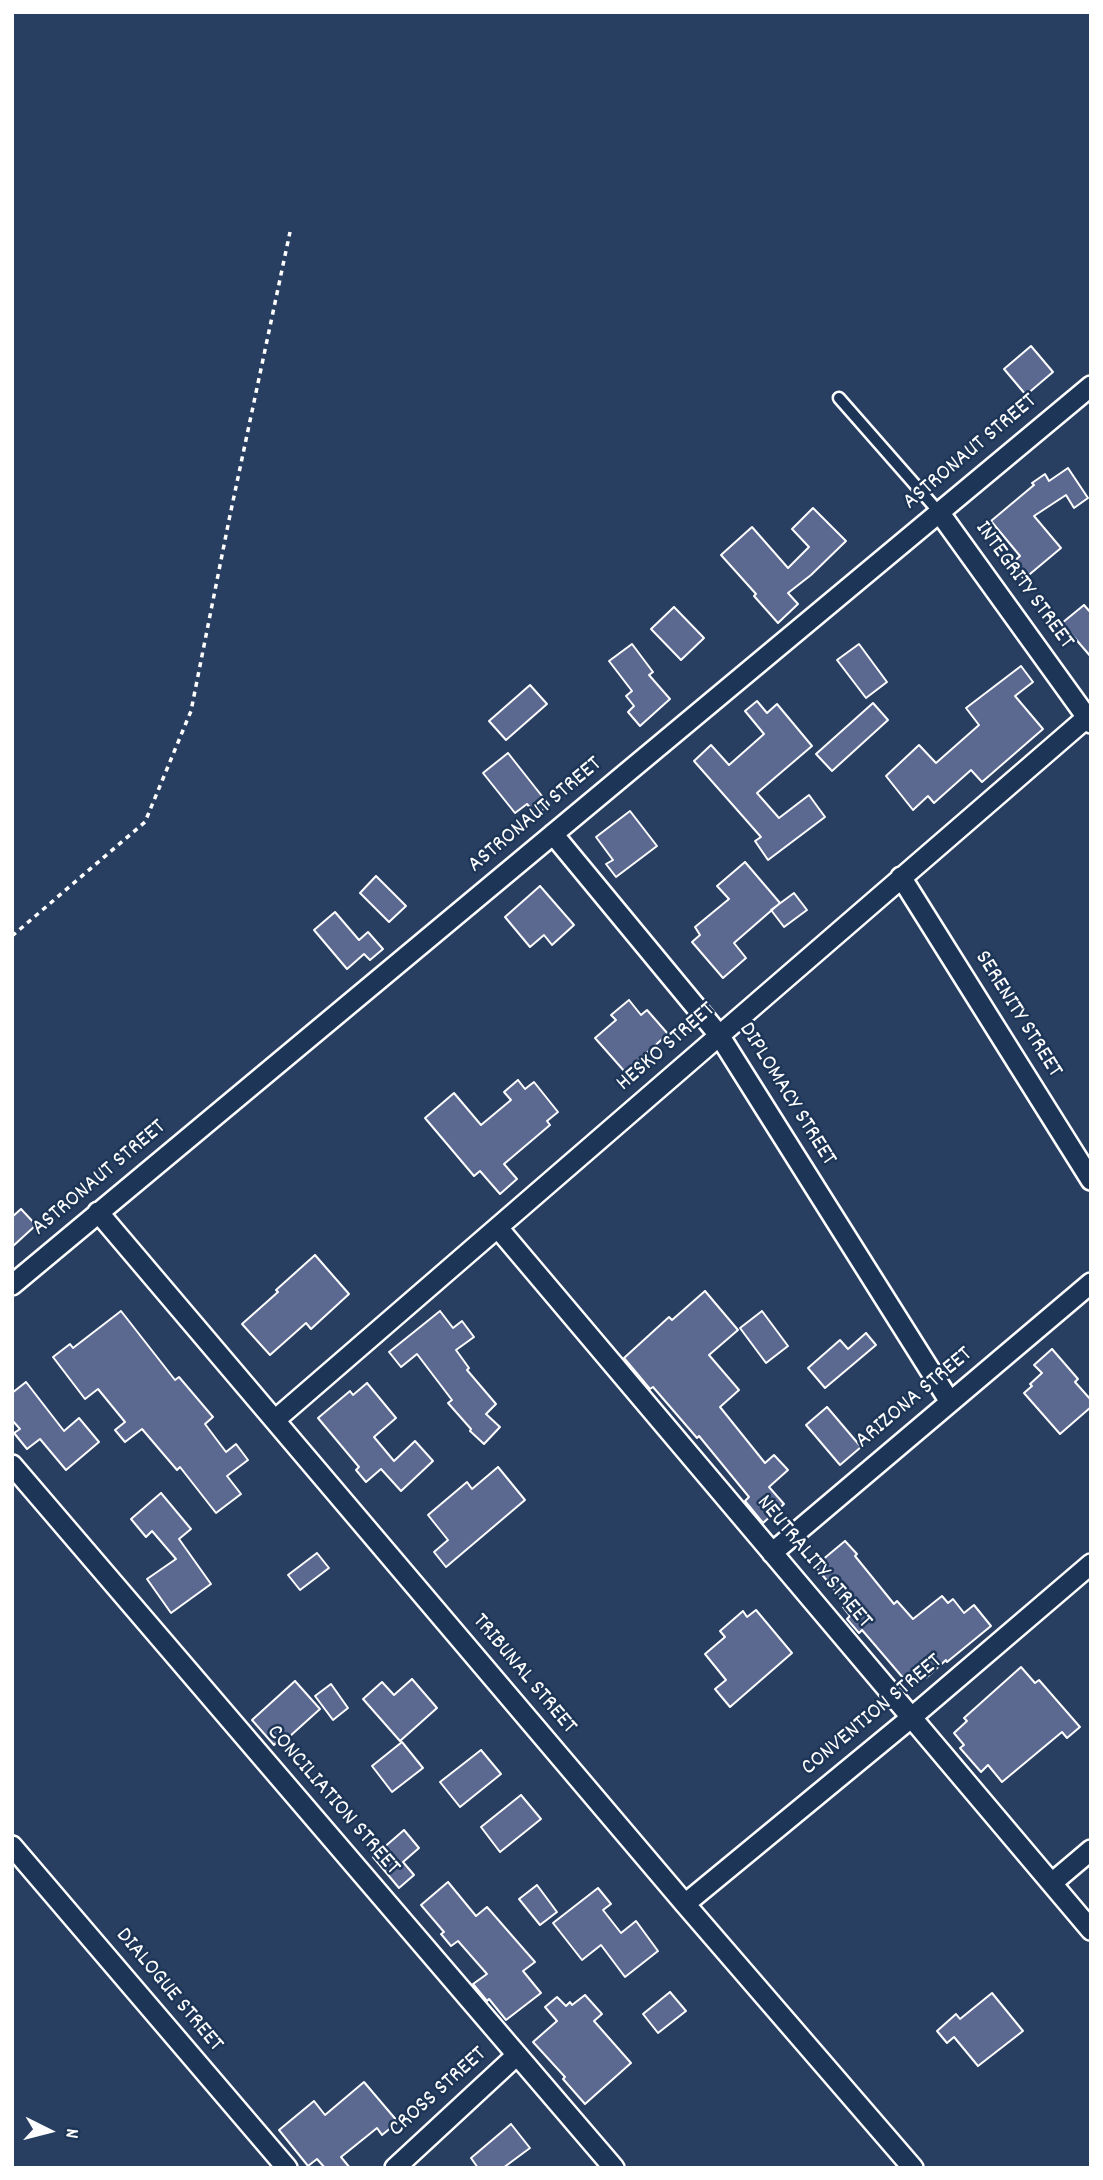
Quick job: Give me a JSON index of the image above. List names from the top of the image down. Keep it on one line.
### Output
{"streets":{"street":["ASTRONAUT STREET","INTEGRITY STREET","SERENITY STREET","HESKO STREET","DIPLOMACY STREET","ARIZONA STREET","NEUTRALITY STREET","TRIBUNAL STREET","CONVENTION STREET","CONCILIATION STREET","DIALOGUE STREET","CROSS STREET"]},"crossings":[["ASTRONAUT STREET","INTEGRITY STREET"],["ASTRONAUT STREET","DIPLOMACY STREET"],["ASTRONAUT STREET","TRIBUNAL STREET"],["INTEGRITY STREET","HESKO STREET"],["SERENITY STREET","HESKO STREET"],["HESKO STREET","DIPLOMACY STREET"],["HESKO STREET","NEUTRALITY STREET"],["HESKO STREET","TRIBUNAL STREET"],["DIPLOMACY STREET","ARIZONA STREET"],["ARIZONA STREET","NEUTRALITY STREET"],["NEUTRALITY STREET","CONVENTION STREET"],["TRIBUNAL STREET","CONVENTION STREET"],["CONCILIATION STREET","CROSS STREET"]],"north":"right"}
